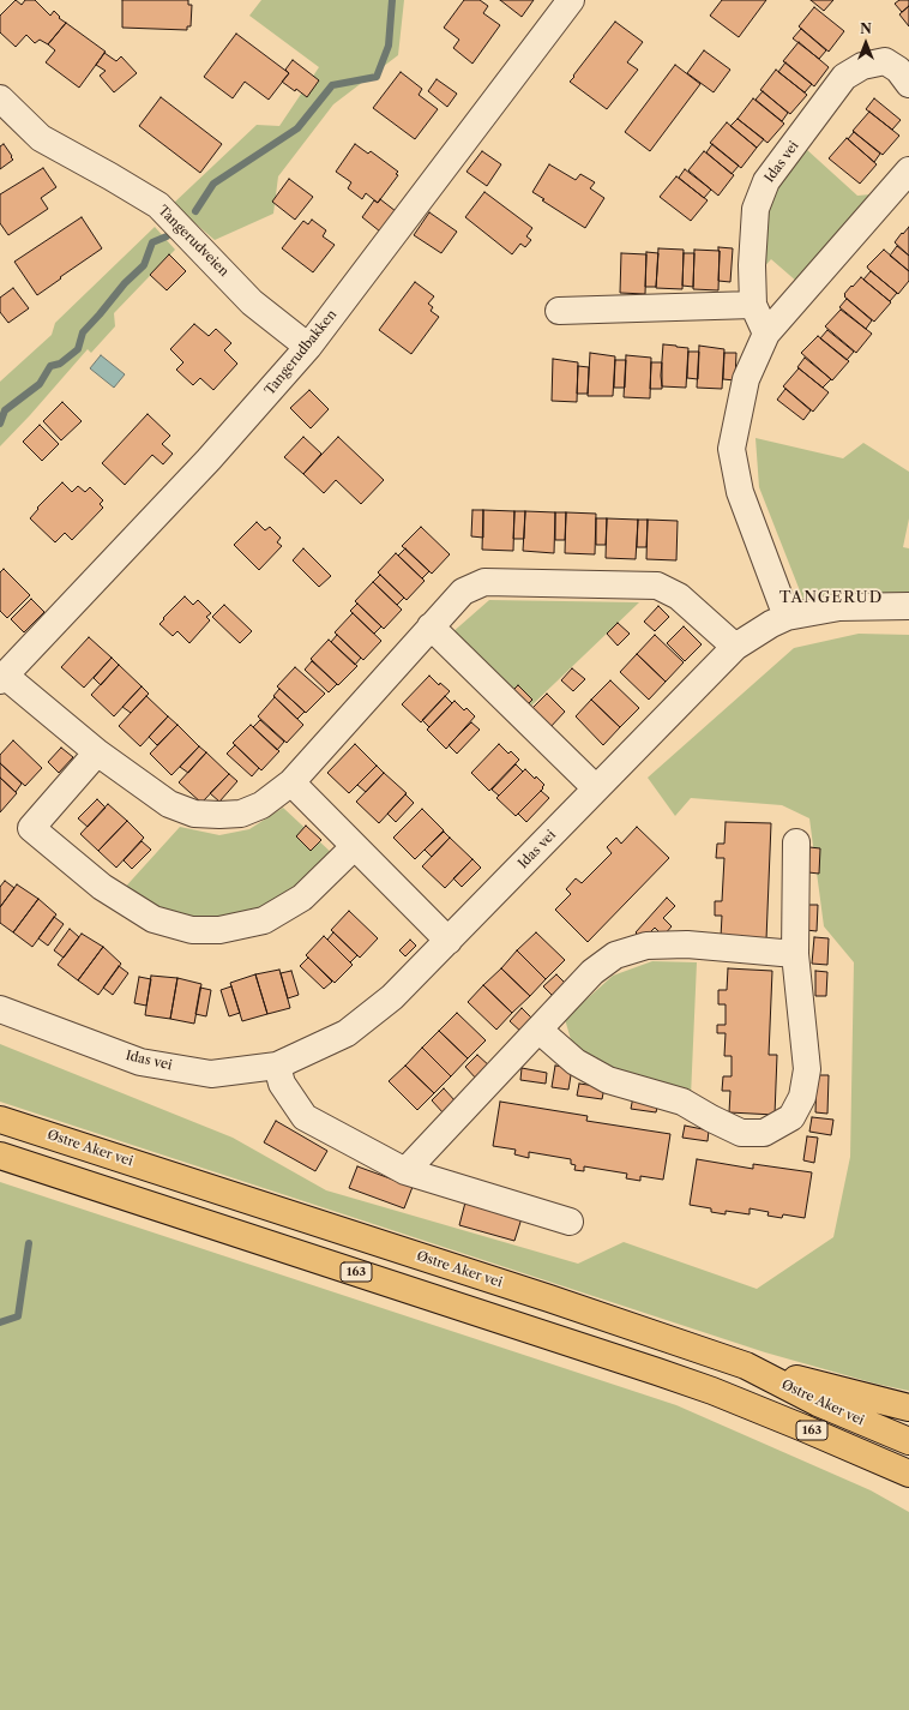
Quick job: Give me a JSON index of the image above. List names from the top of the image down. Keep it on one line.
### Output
{"streets":{"highway":["Østre Aker vei","163"],"street":["Idas vei","Tangerudveien","Tangerudbakken"]},"crossings":[["Tangerudveien","Tangerudbakken"]],"districts":["TANGERUD"],"north":"top"}
